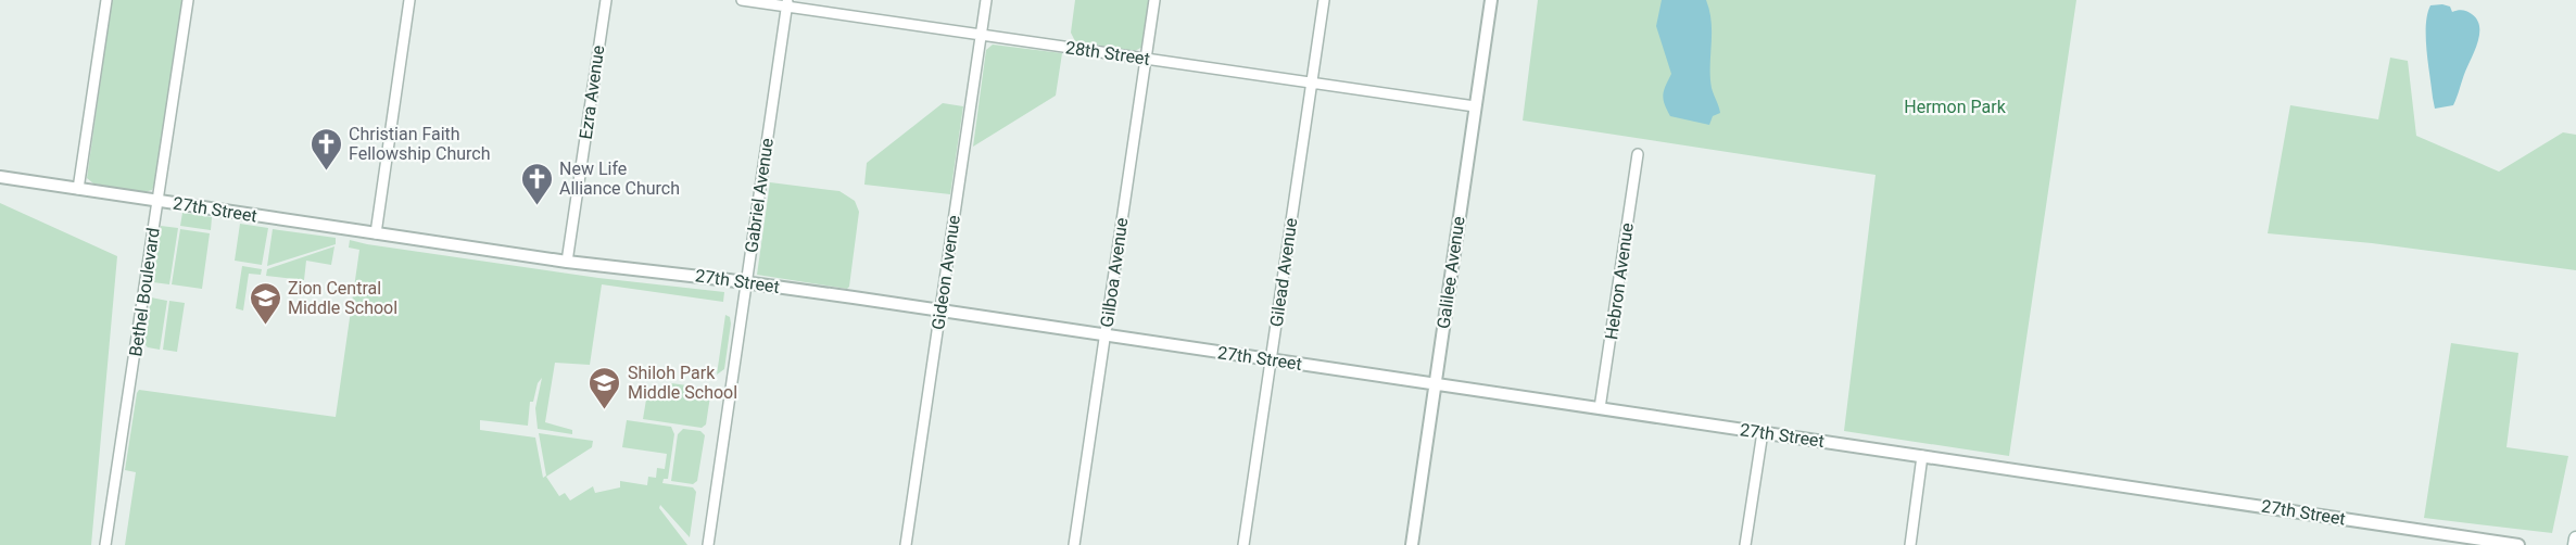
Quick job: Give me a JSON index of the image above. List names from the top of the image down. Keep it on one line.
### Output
{"streets":{"street":["28th Street","Ezra Avenue","Gabriel Avenue","27th Street","Gideon Avenue","Gilboa Avenue","Gilead Avenue","Galilee Avenue","Hebron Avenue","Bethel Boulevard"]},"crossings":[["28th Street","Gabriel Avenue"],["28th Street","Gideon Avenue"],["28th Street","Gilboa Avenue"],["28th Street","Gilead Avenue"],["28th Street","Galilee Avenue"],["Ezra Avenue","27th Street"],["Gabriel Avenue","27th Street"],["27th Street","Gideon Avenue"],["27th Street","Gilboa Avenue"],["27th Street","Gilead Avenue"],["27th Street","Galilee Avenue"],["27th Street","Hebron Avenue"],["27th Street","Bethel Boulevard"]],"parks":["Hermon Park"],"places":{"church":["Christian Faith Fellowship Church","New Life Alliance Church"],"school or university":["Zion Central Middle School","Shiloh Park Middle School"]}}
